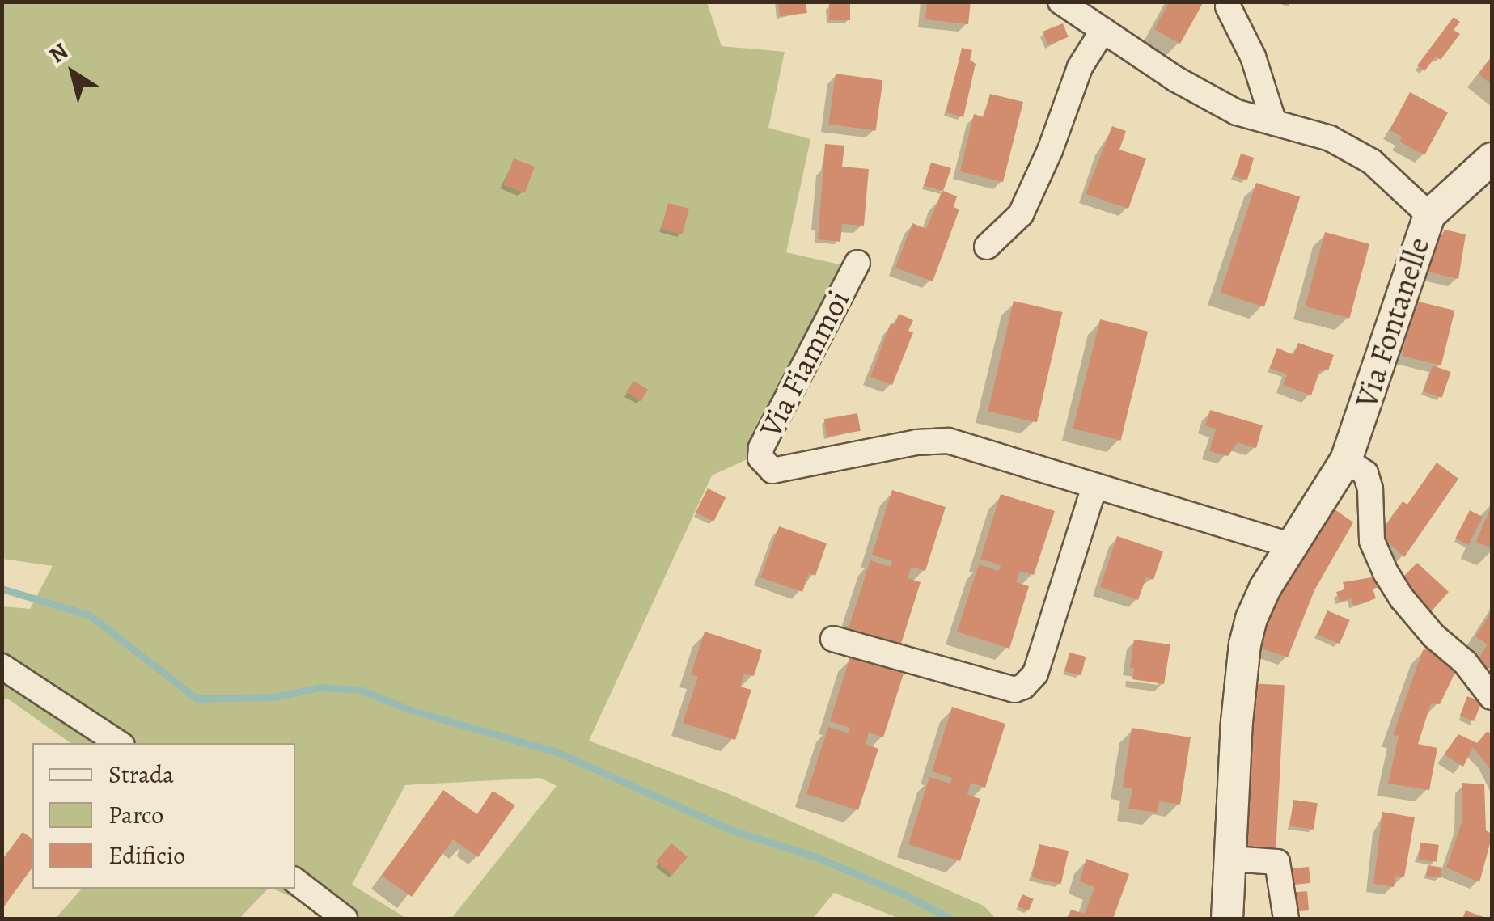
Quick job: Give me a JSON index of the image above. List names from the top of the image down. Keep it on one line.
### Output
{"streets":{"street":["Via Fontanelle","Via Fiammoi"]},"legend":["Strada","Parco","Edificio"],"north":"top left"}
